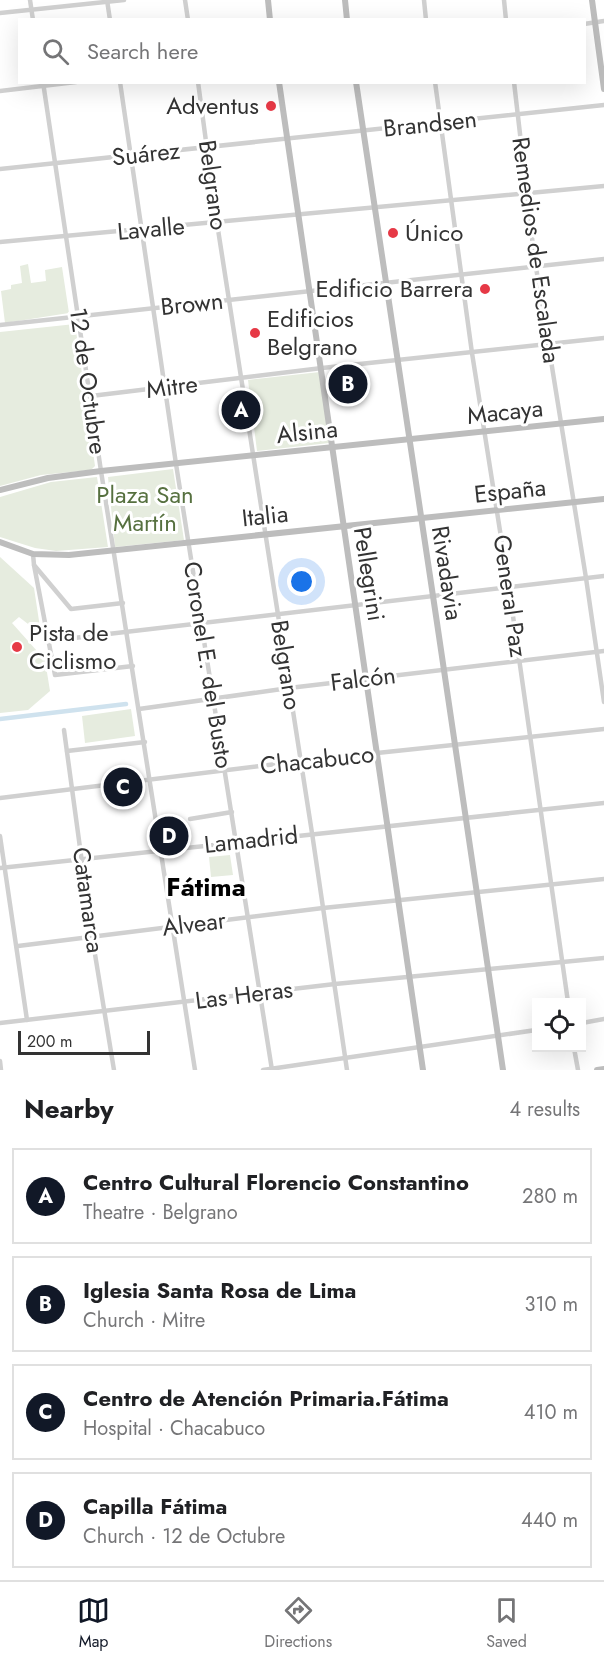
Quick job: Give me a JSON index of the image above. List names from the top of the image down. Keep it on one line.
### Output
{"streets":{"main road":["Macaya","Alsina","España","Italia","Rivadavia","Pellegrini"],"street":["Brandsen","Suárez","Belgrano","Lavalle","Remedios de Escalada","Brown","12 de Octubre","Mitre","General Paz","Coronel E. del Busto","Falcón","Chacabuco","Lamadrid","Catamarca","Alvear","Las Heras"]},"crossings":[["Brandsen","Suárez"],["Brandsen","Remedios de Escalada"],["Brandsen","Rivadavia"],["Brandsen","General Paz"],["Suárez","Belgrano"],["Suárez","12 de Octubre"],["Suárez","Rivadavia"],["Suárez","Pellegrini"],["Suárez","Coronel E. del Busto"],["Belgrano","Lavalle"],["Belgrano","Brown"],["Belgrano","Mitre"],["Belgrano","Alsina"],["Belgrano","Italia"],["Belgrano","Falcón"],["Belgrano","Chacabuco"],["Belgrano","Lamadrid"],["Belgrano","Alvear"],["Belgrano","Las Heras"],["Lavalle","Remedios de Escalada"],["Lavalle","12 de Octubre"],["Lavalle","Rivadavia"],["Lavalle","Pellegrini"],["Lavalle","General Paz"],["Lavalle","Coronel E. del Busto"],["Remedios de Escalada","Brown"],["Remedios de Escalada","Mitre"],["Remedios de Escalada","Macaya"],["Remedios de Escalada","España"],["Remedios de Escalada","Falcón"],["Brown","12 de Octubre"],["Brown","Rivadavia"],["Brown","Pellegrini"],["Brown","General Paz"],["Brown","Coronel E. del Busto"],["12 de Octubre","Mitre"],["12 de Octubre","Alsina"],["12 de Octubre","Italia"],["12 de Octubre","Falcón"],["12 de Octubre","Chacabuco"],["12 de Octubre","Lamadrid"],["12 de Octubre","Alvear"],["12 de Octubre","Las Heras"],["Mitre","Rivadavia"],["Mitre","Pellegrini"],["Mitre","General Paz"],["Mitre","Coronel E. del Busto"],["Macaya","Alsina"],["Macaya","Rivadavia"],["Macaya","General Paz"],["Alsina","Rivadavia"],["Alsina","Pellegrini"],["Alsina","Coronel E. del Busto"],["España","Italia"],["España","Rivadavia"],["España","General Paz"],["Italia","Rivadavia"],["Italia","Pellegrini"],["Italia","Coronel E. del Busto"],["Rivadavia","Falcón"],["Rivadavia","Chacabuco"],["Rivadavia","Lamadrid"],["Rivadavia","Alvear"],["Rivadavia","Las Heras"],["Pellegrini","Falcón"],["Pellegrini","Chacabuco"],["Pellegrini","Lamadrid"],["Pellegrini","Alvear"],["Pellegrini","Las Heras"],["General Paz","Falcón"],["General Paz","Chacabuco"],["General Paz","Lamadrid"],["General Paz","Alvear"],["General Paz","Las Heras"],["Coronel E. del Busto","Falcón"],["Coronel E. del Busto","Chacabuco"],["Coronel E. del Busto","Lamadrid"],["Coronel E. del Busto","Alvear"],["Coronel E. del Busto","Las Heras"],["Chacabuco","Catamarca"],["Lamadrid","Catamarca"],["Catamarca","Alvear"],["Catamarca","Las Heras"]],"districts":["Fátima"],"parks":["Plaza San Martín"],"places":["Adventus","Único","Edificio Barrera","Edificios Belgrano","Pista de Ciclismo"],"scale_bar":"200 m","page":{"search":"Search here","pins":["B","A","C","D"],"scale":"200 m","heading":["Nearby","4 results"],"list":[{"mark":"A","name":"Centro Cultural Florencio Constantino","note":"Theatre · Belgrano","value":"280 m"},{"mark":"B","name":"Iglesia Santa Rosa de Lima","note":"Church · Mitre","value":"310 m"},{"mark":"C","name":"Centro de Atención Primaria.Fátima","note":"Hospital · Chacabuco","value":"410 m"},{"mark":"D","name":"Capilla Fátima","note":"Church · 12 de Octubre","value":"440 m"}],"nav":["Map","Directions","Saved"]}}
